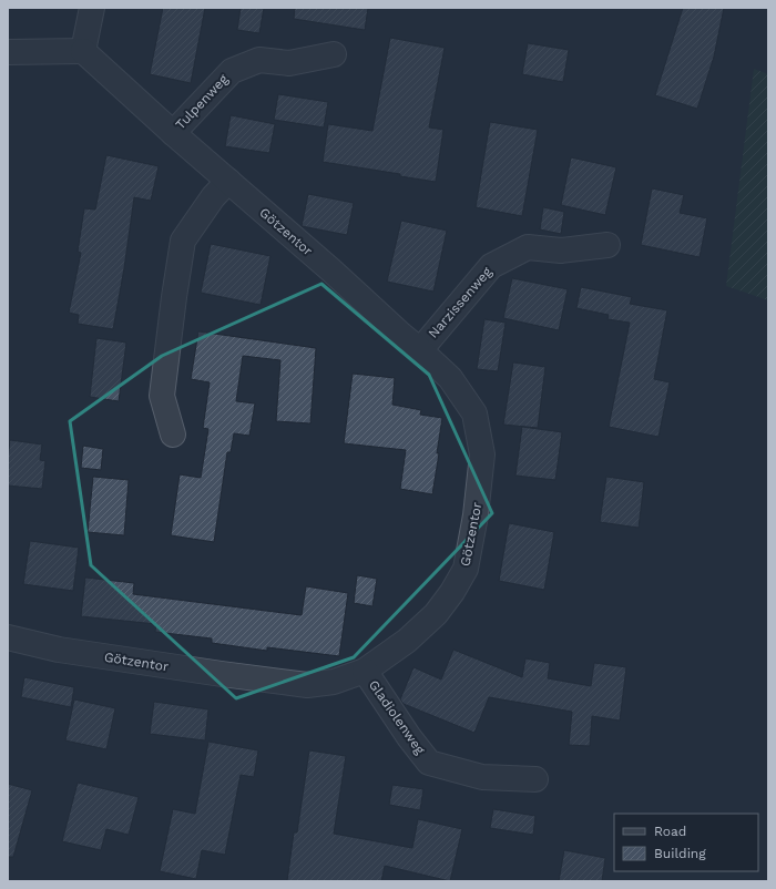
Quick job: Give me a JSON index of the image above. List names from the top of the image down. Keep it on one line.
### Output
{"streets":{"street":["Tulpenweg","Götzentor","Narzissenweg","Gladiolenweg"]},"crossings":[["Tulpenweg","Götzentor"],["Götzentor","Narzissenweg"],["Götzentor","Gladiolenweg"]],"legend":["Road","Building"]}
